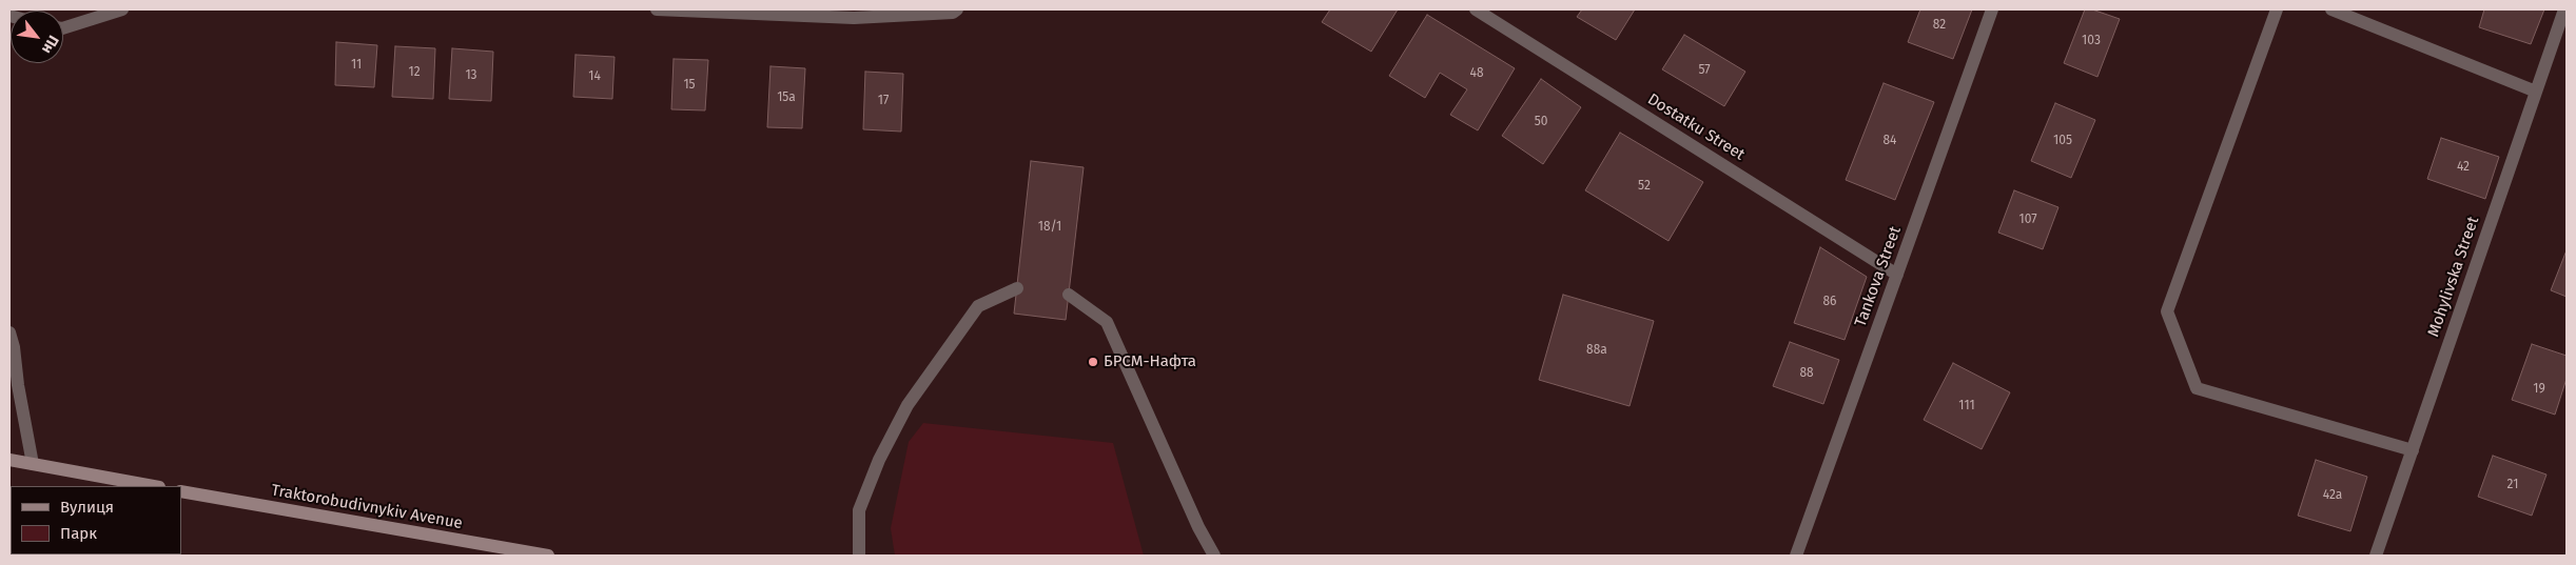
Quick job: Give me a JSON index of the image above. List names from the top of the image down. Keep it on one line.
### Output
{"streets":{"main road":["Traktorobudivnykiv Avenue"],"street":["Dostatku Street","Tankova Street","Mohylivska Street"]},"crossings":[["Dostatku Street","Tankova Street"]],"places":["БРСМ-Нафта"],"house_numbers":["82","103","11","57","12","48","13","14","15","15а","17","50","84","105","42","52","107","18/1","86","88а","88","19","111","21","42а"],"legend":["Вулиця","Парк"],"north":"bottom right"}
